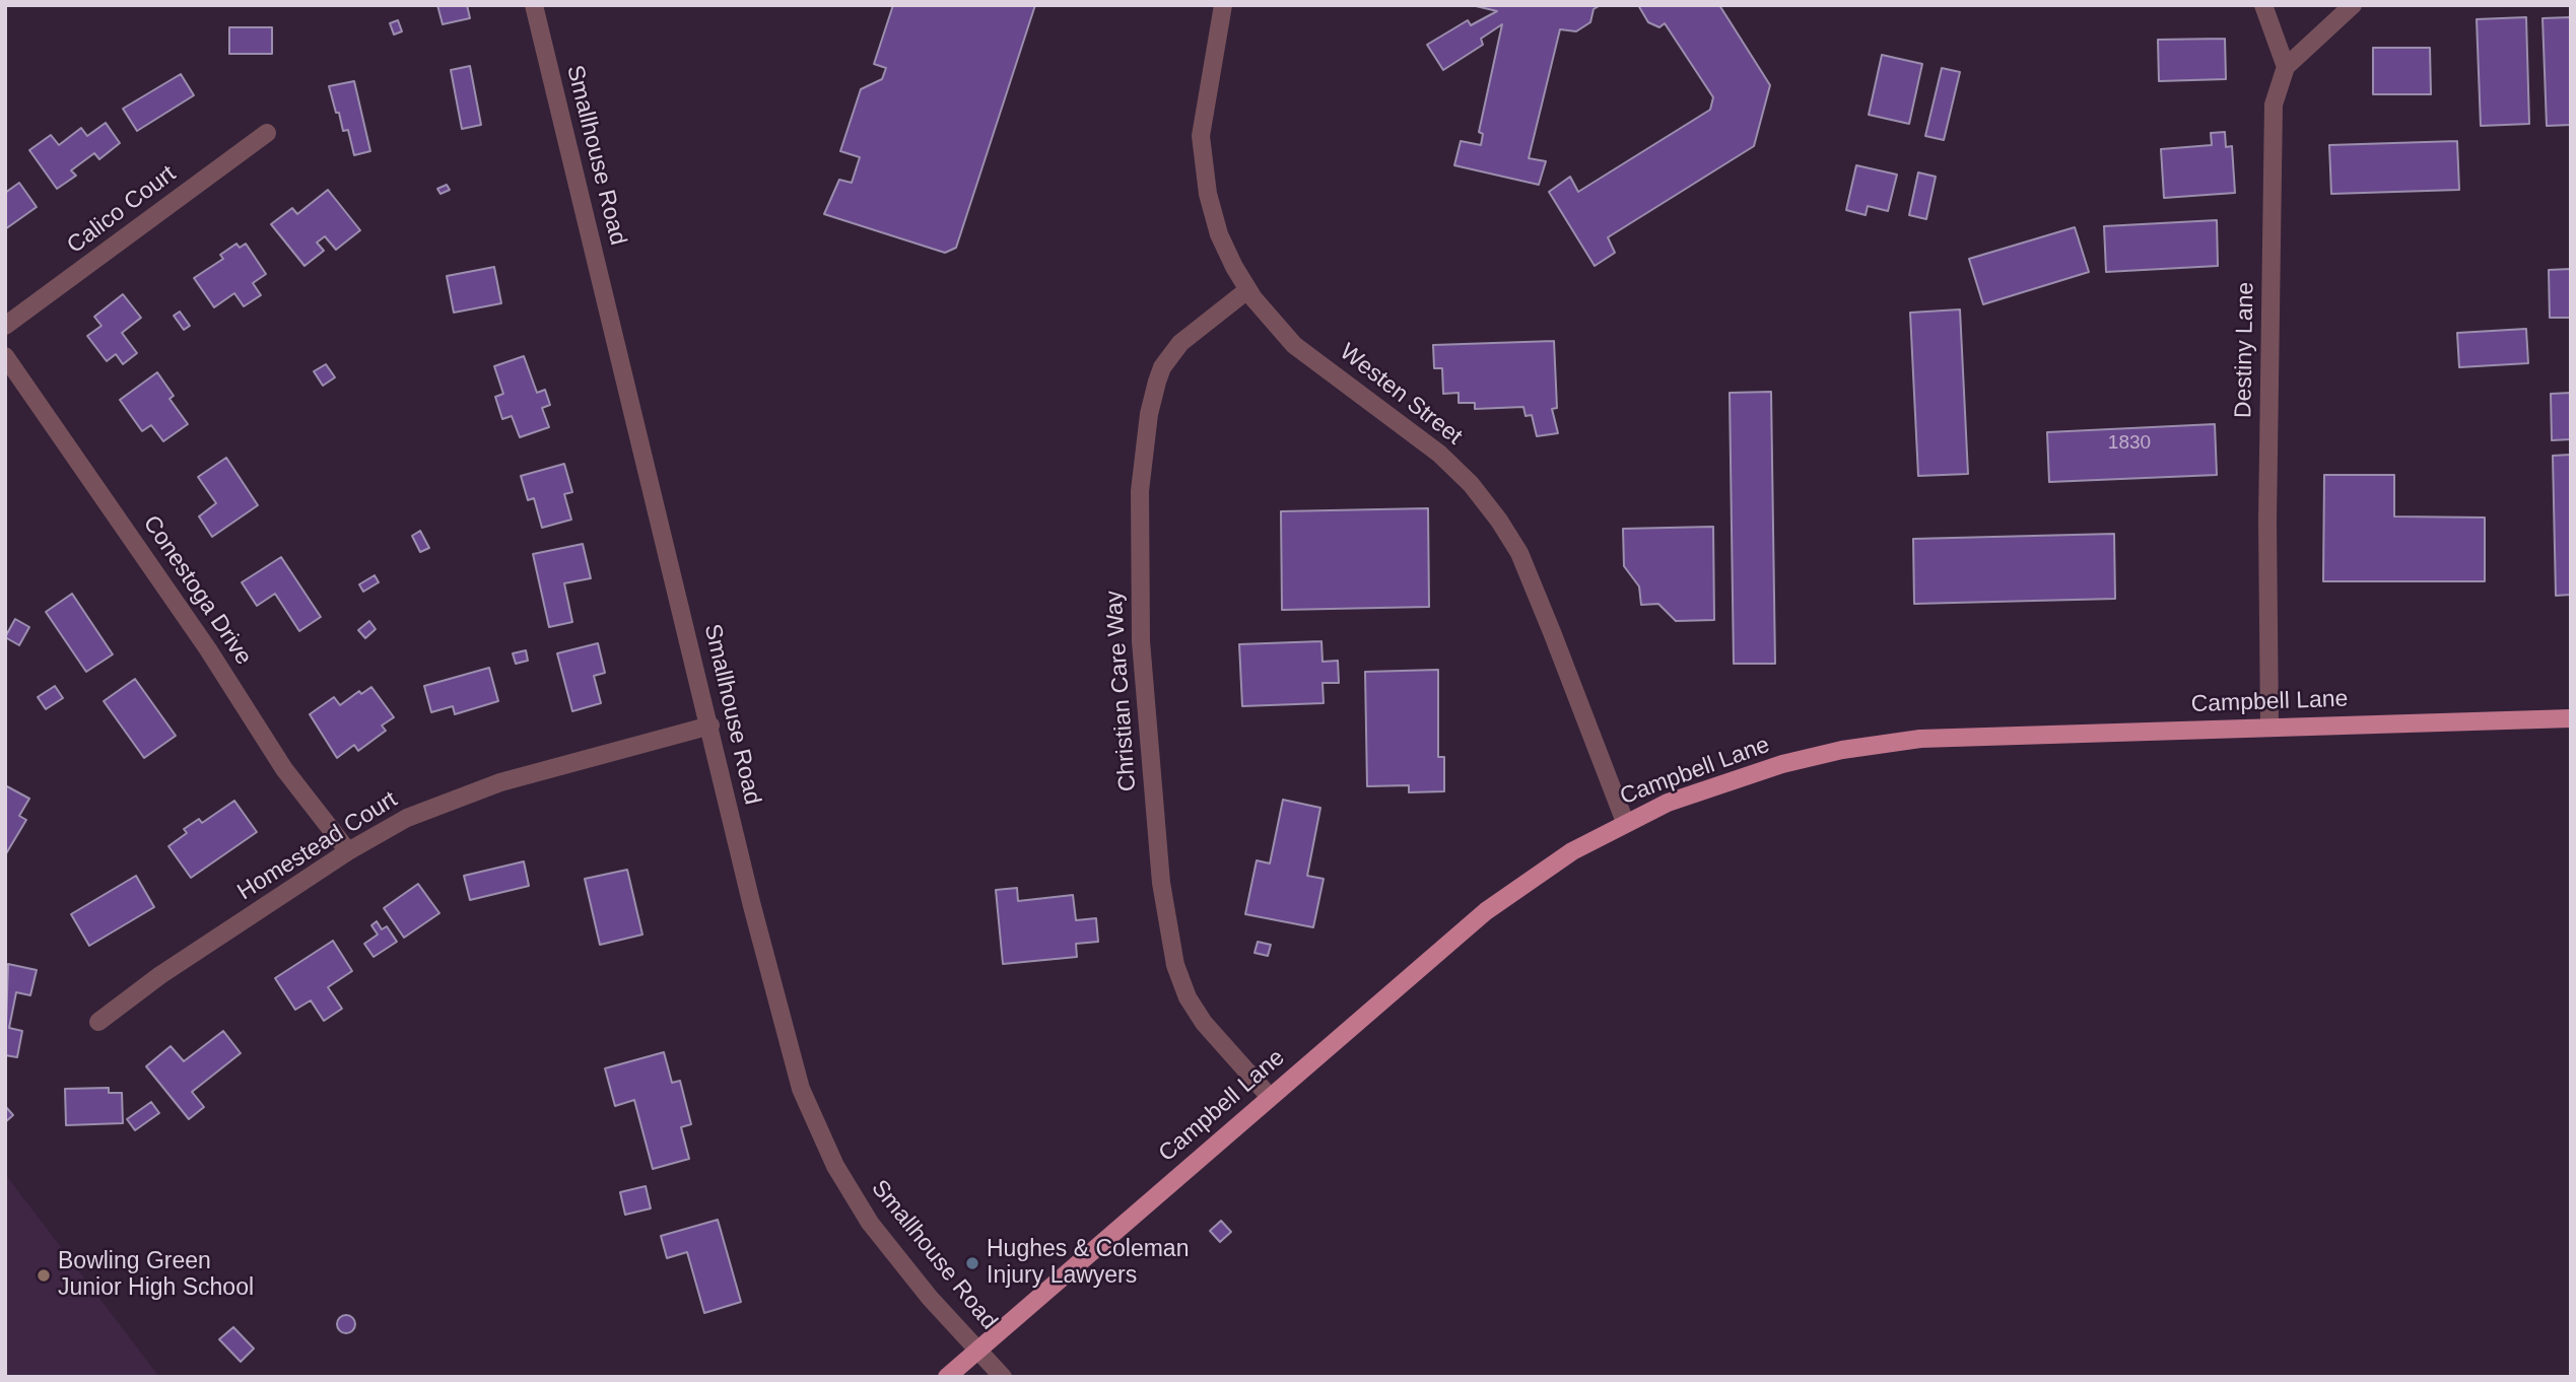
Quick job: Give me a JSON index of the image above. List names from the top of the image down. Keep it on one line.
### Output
{"streets":{"main road":["Campbell Lane"],"street":["Smallhouse Road","Calico Court","Destiny Lane","Westen Street","Conestoga Drive","Christian Care Way","Homestead Court"]},"crossings":[["Smallhouse Road","Campbell Lane"],["Smallhouse Road","Homestead Court"],["Destiny Lane","Campbell Lane"],["Westen Street","Christian Care Way"],["Westen Street","Campbell Lane"],["Conestoga Drive","Homestead Court"],["Christian Care Way","Campbell Lane"]],"places":["Hughes & Coleman Injury Lawyers","Bowling Green Junior High School"],"house_numbers":["1830"]}
